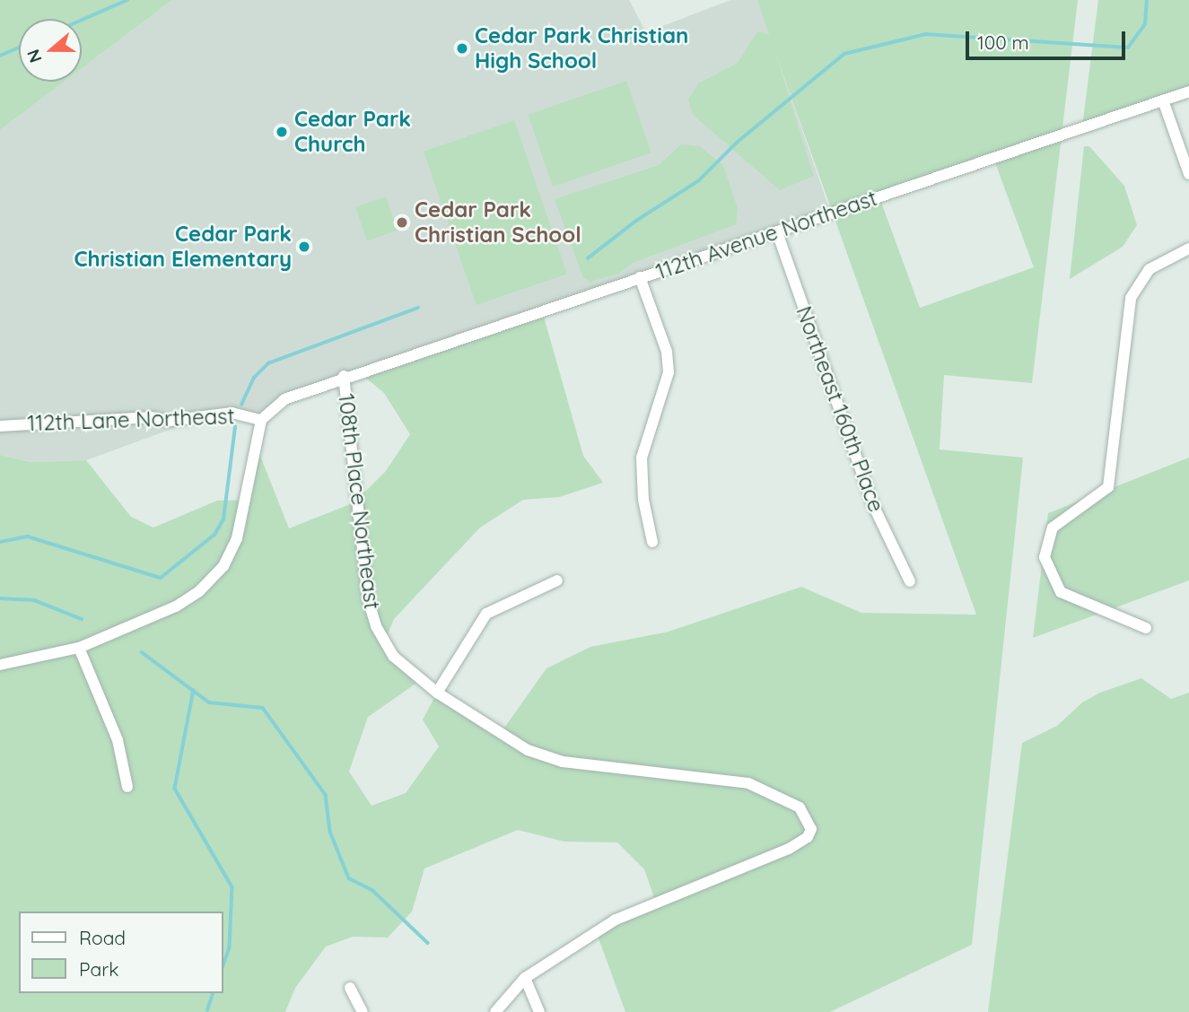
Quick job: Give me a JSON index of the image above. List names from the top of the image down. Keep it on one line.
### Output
{"streets":{"street":["112th Avenue Northeast","Northeast 160th Place","112th Lane Northeast","108th Place Northeast"]},"crossings":[["112th Avenue Northeast","Northeast 160th Place"],["112th Avenue Northeast","112th Lane Northeast"],["112th Avenue Northeast","108th Place Northeast"]],"places":["Cedar Park Christian High School","Cedar Park Church","Cedar Park Christian School","Cedar Park Christian Elementary"],"legend":["Road","Park"],"scale_bar":"100 m","north":"left"}
